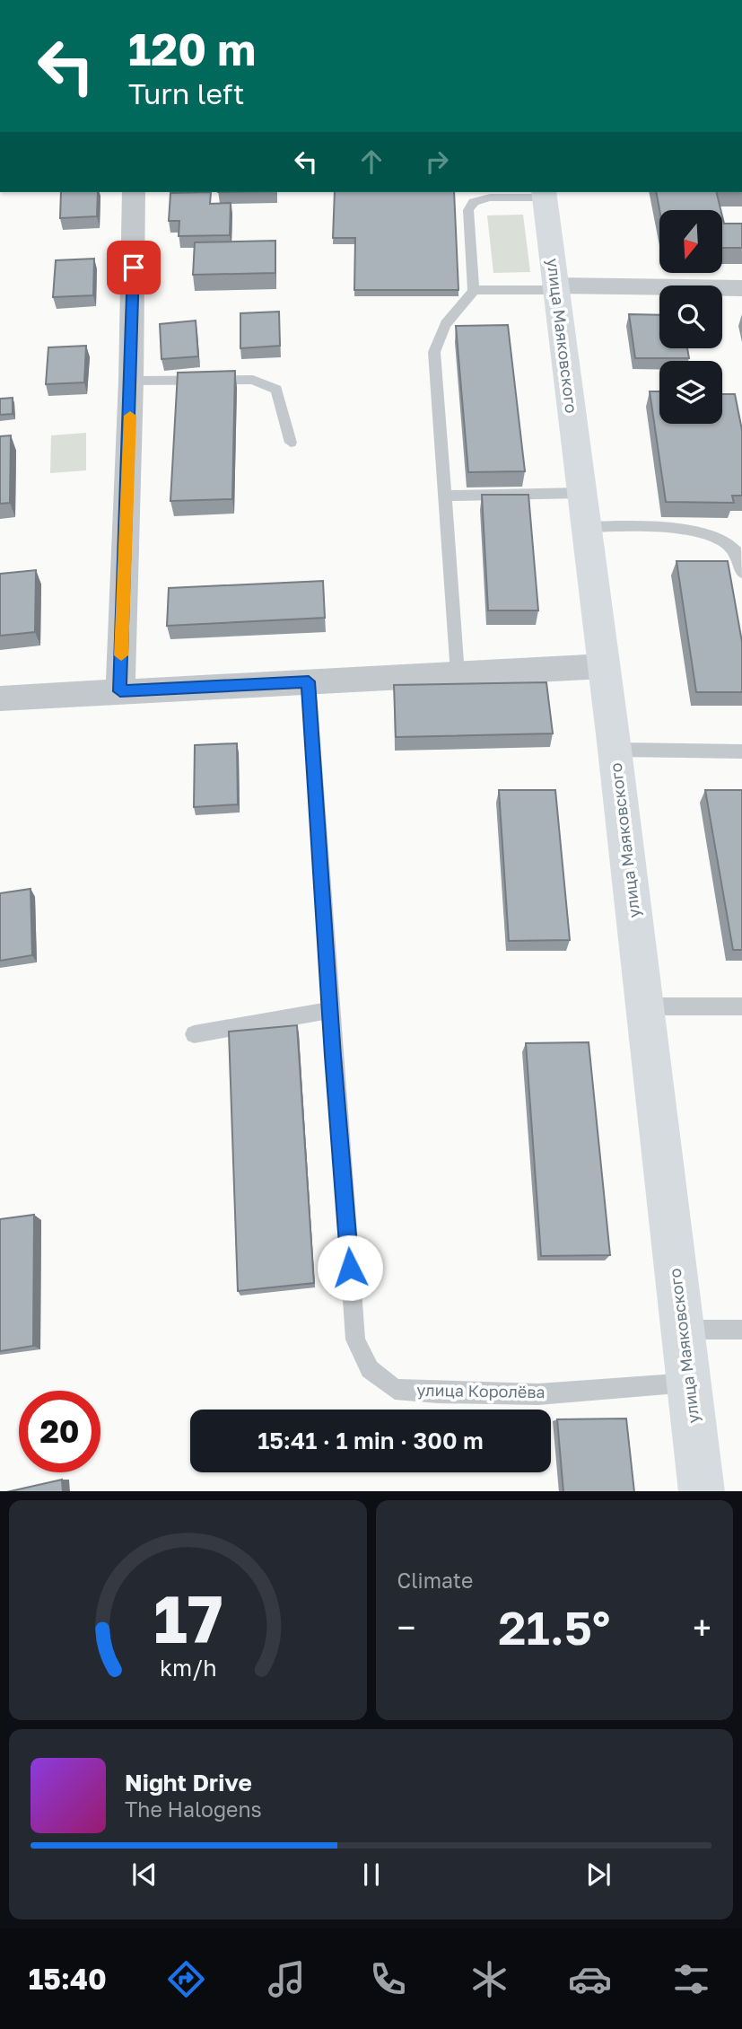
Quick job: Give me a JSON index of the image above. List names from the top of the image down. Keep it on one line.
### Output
{"streets":{"street":["улица Маяковского"],"lane":["улица Королёва"]},"crossings":[["улица Маяковского","улица Королёва"]],"north":"bottom","page":{"turn":["120 m","Turn left"],"limit":"20","trip":"15:41 · 1 min · 300 m","tile":"Climate","heat":["−","21.5°","+"],"song":["Night Drive","The Halogens"],"tabs":"15:40","gauge":["17","km/h"]}}
